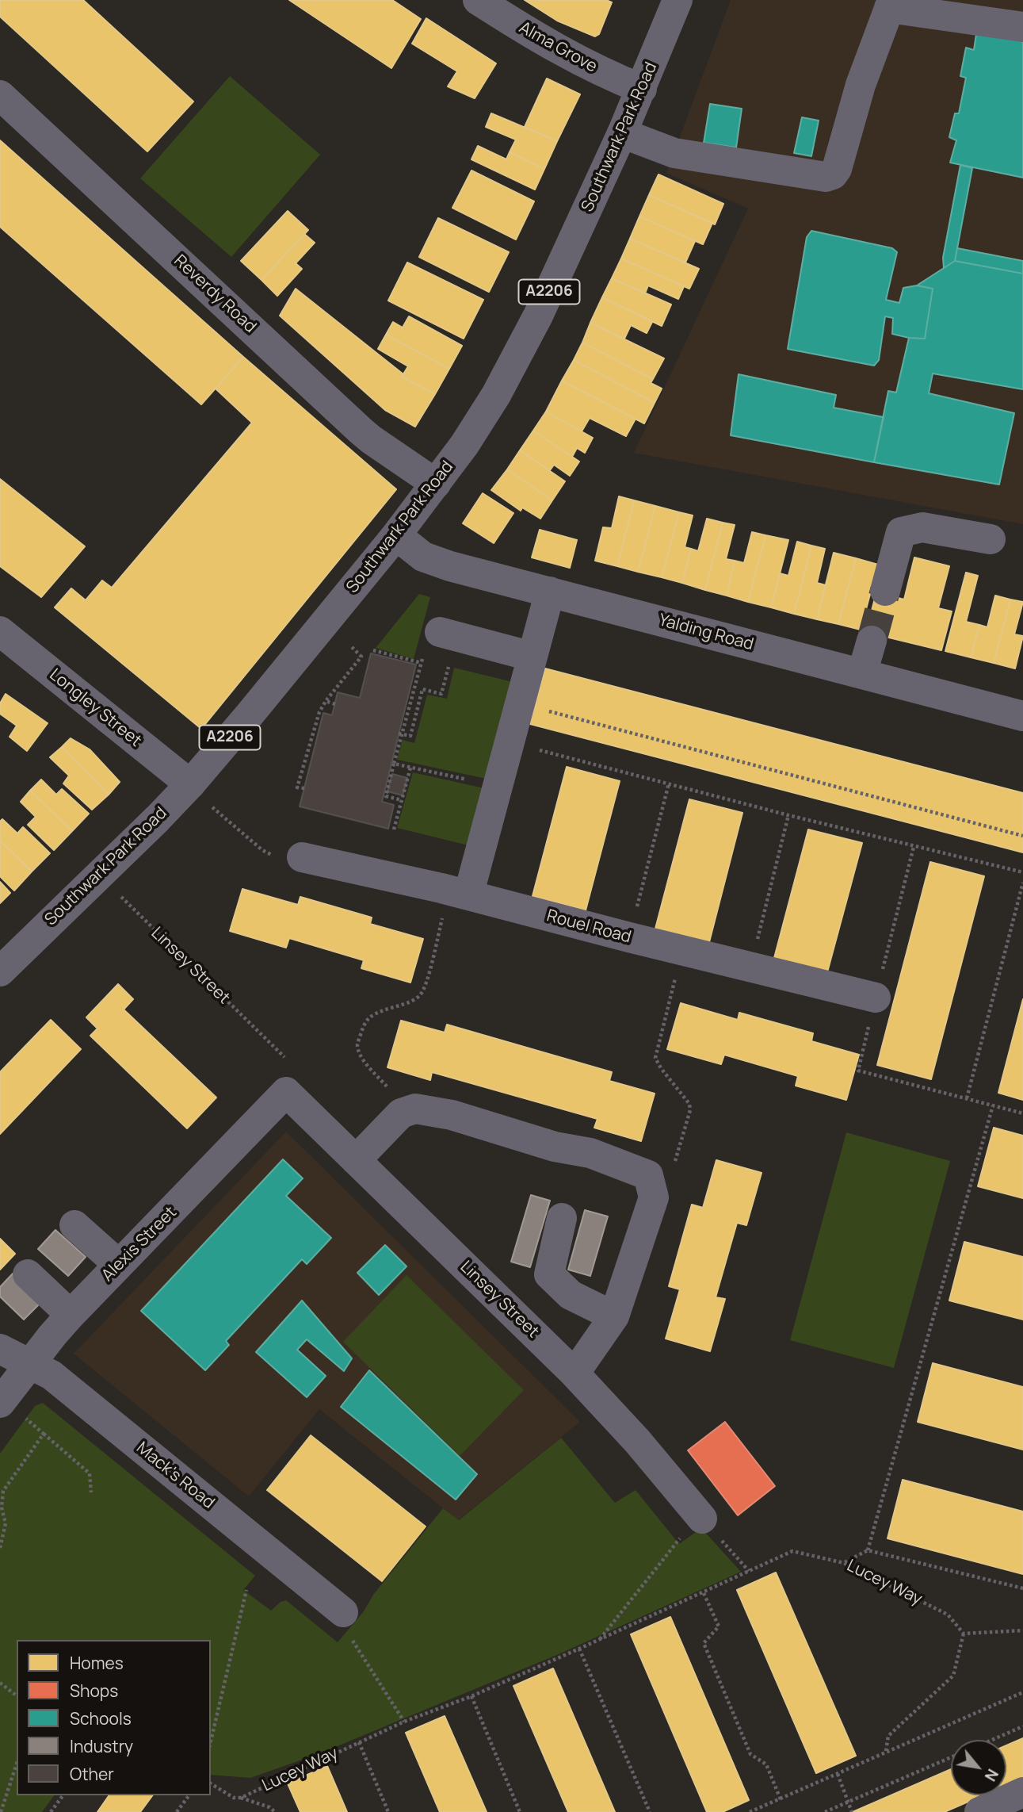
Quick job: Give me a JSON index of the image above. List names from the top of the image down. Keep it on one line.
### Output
{"streets":{"main road":["Southwark Park Road","A2206"],"street":["Alma Grove","Reverdy Road","Yalding Road","Longley Street","Rouel Road","Linsey Street","Alexis Street","Mack's Road"],"path":["Lucey Way"]},"crossings":[["Alma Grove","Southwark Park Road"],["Southwark Park Road","Reverdy Road"],["Southwark Park Road","Yalding Road"],["Southwark Park Road","Longley Street"],["Linsey Street","Alexis Street"],["Alexis Street","Mack's Road"]],"legend":["Homes","Shops","Schools","Industry","Other"],"north":"bottom right"}
